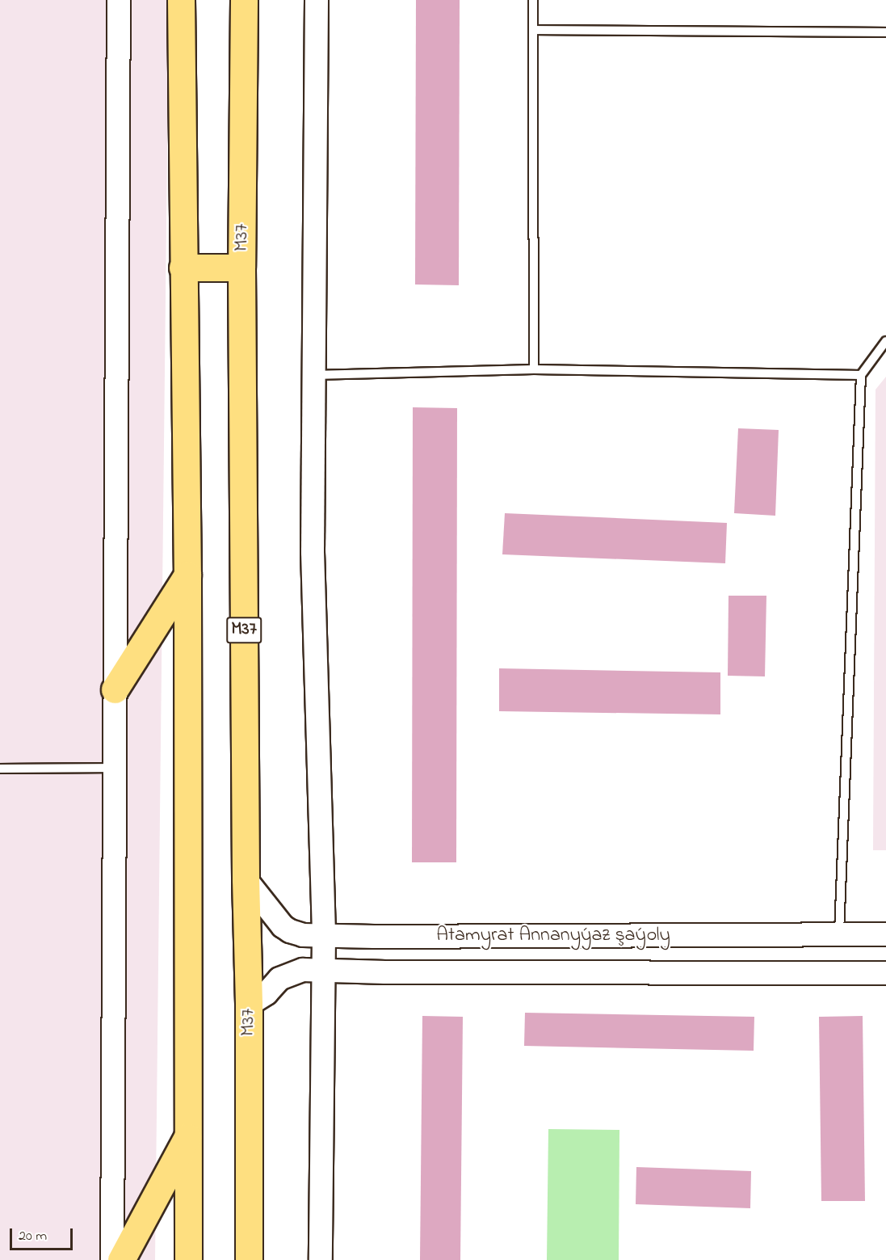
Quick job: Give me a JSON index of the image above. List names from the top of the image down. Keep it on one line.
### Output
{"streets":{"highway":["M37"],"street":["Atamyrat Annanyýaz şaýoly"]},"crossings":[["M37","Atamyrat Annanyýaz şaýoly"]],"scale_bar":"20 m"}
